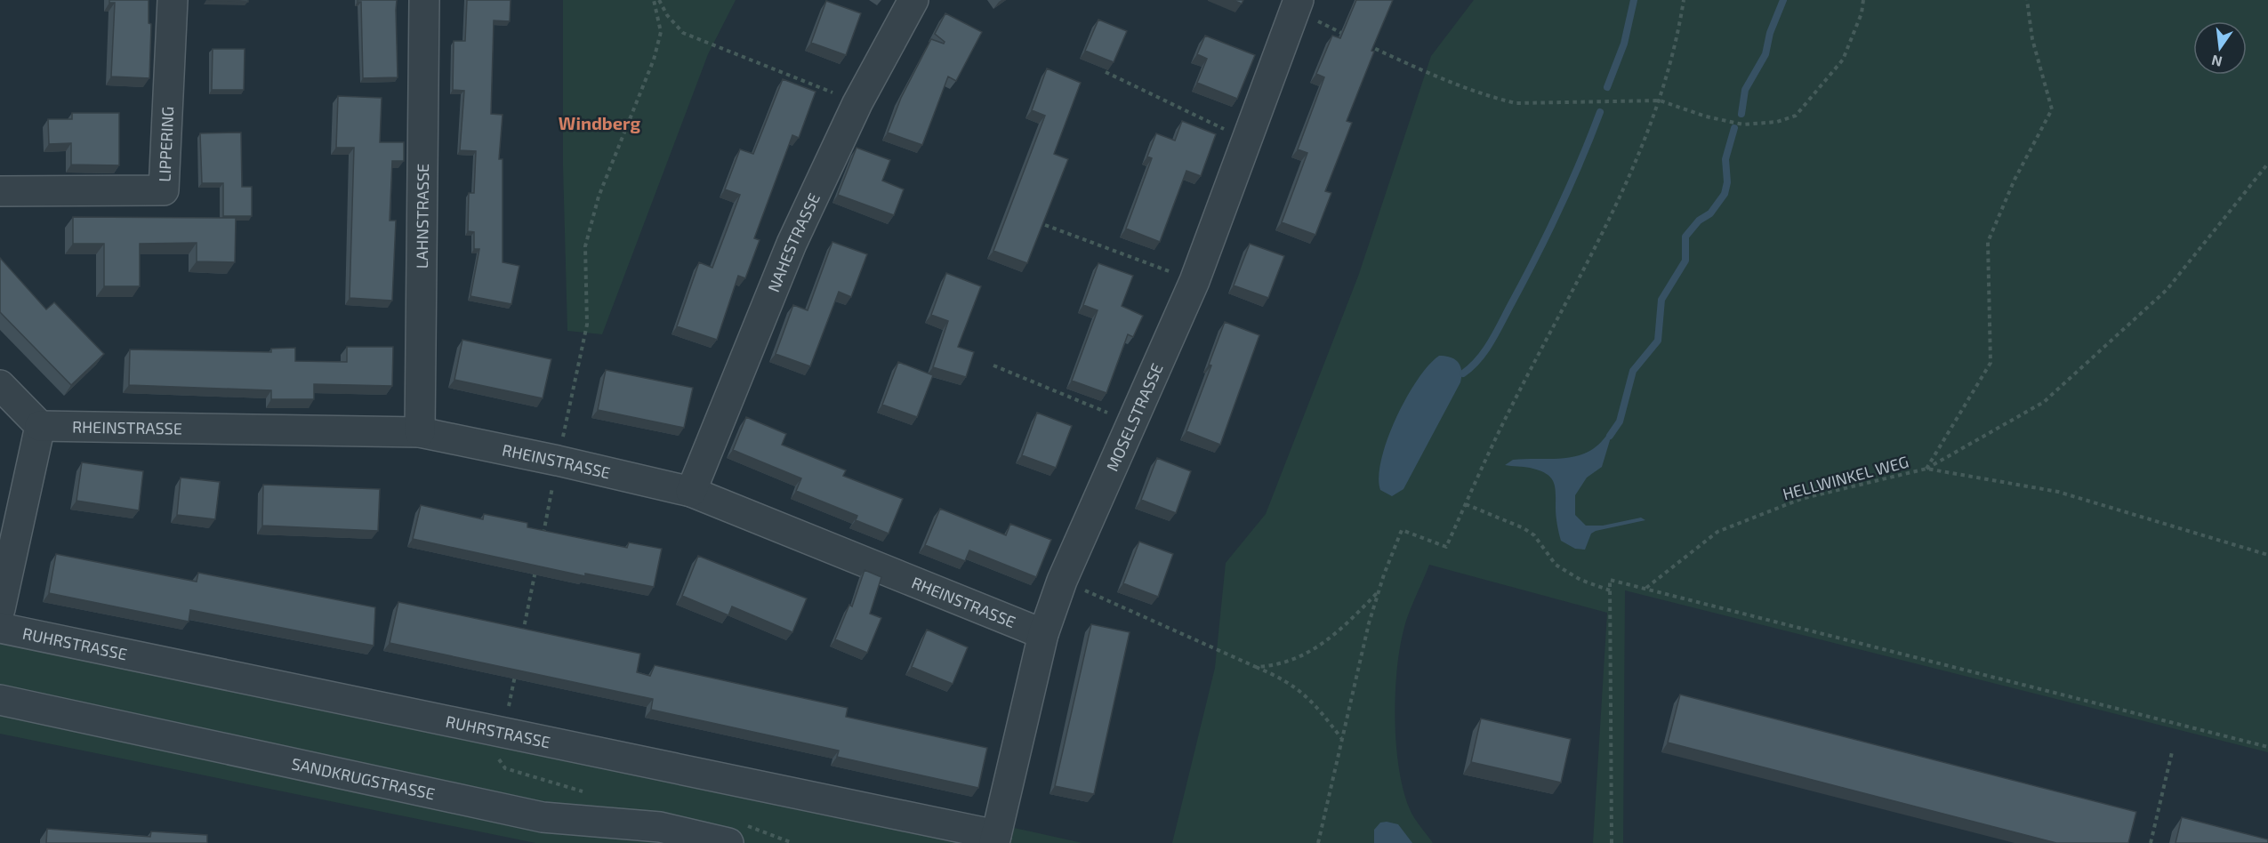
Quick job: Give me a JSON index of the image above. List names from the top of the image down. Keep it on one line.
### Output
{"streets":{"street":["LIPPERING","LAHNSTRASSE","NAHESTRASSE","MOSELSTRASSE","RHEINSTRASSE","RUHRSTRASSE","SANDKRUGSTRASSE"],"path":["HELLWINKEL WEG"]},"crossings":[["LAHNSTRASSE","RHEINSTRASSE"],["NAHESTRASSE","RHEINSTRASSE"],["MOSELSTRASSE","RHEINSTRASSE"],["MOSELSTRASSE","RUHRSTRASSE"]],"districts":["Windberg"],"north":"bottom"}
